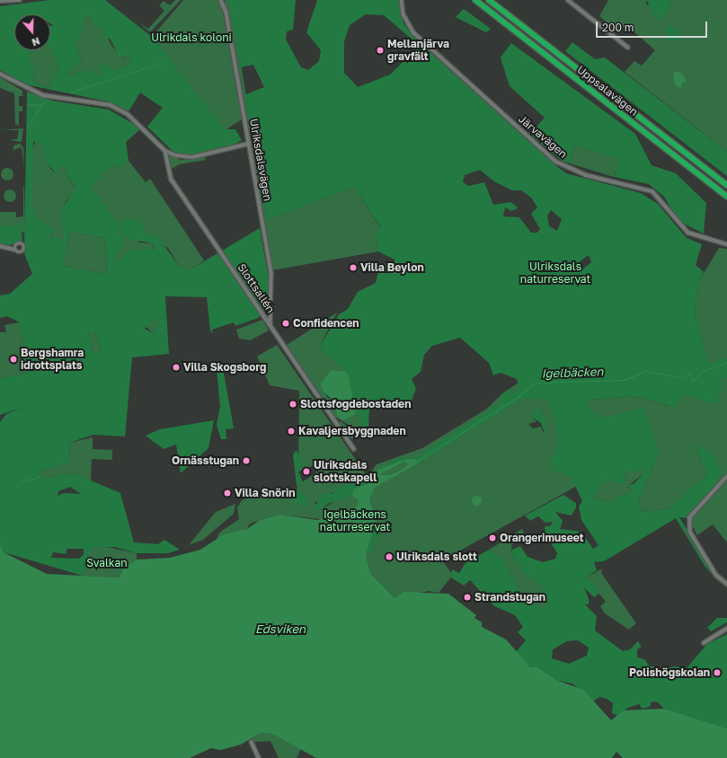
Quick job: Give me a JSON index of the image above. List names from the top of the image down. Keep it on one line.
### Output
{"streets":{"highway":["Uppsalavägen"],"street":["Järvavägen","Ulriksdalsvägen","Slottsallén"]},"crossings":[["Ulriksdalsvägen","Slottsallén"]],"water":["Igelbäcken","Edsviken"],"parks":["Ulrikdals koloni","Ulriksdals naturreservat","Igelbäckens naturreservat","Svalkan"],"places":["Mellanjärva gravfält","Villa Beylon","Confidencen","Bergshamra idrottsplats","Villa Skogsborg","Slottsfogdebostaden","Kavaljersbyggnaden","Ornässtugan","Ulriksdals slottskapell","Villa Snörin","Orangerimuseet","Ulriksdals slott","Strandstugan","Polishögskolan"],"scale_bar":"200 m","north":"bottom"}
